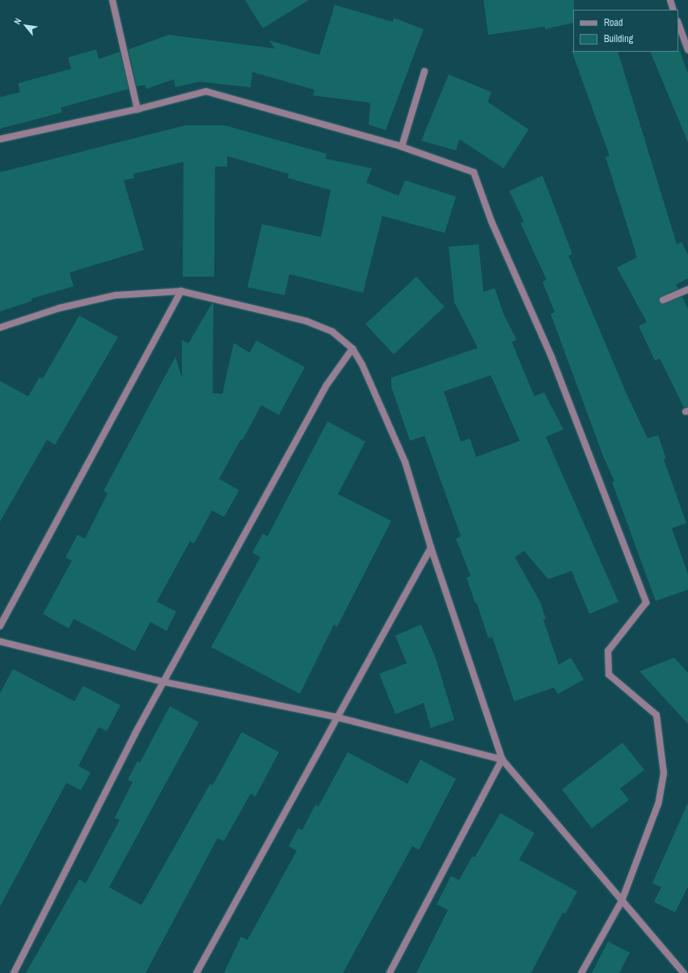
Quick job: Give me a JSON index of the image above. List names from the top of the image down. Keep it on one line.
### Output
{"legend":["Road","Building"],"north":"top left"}
